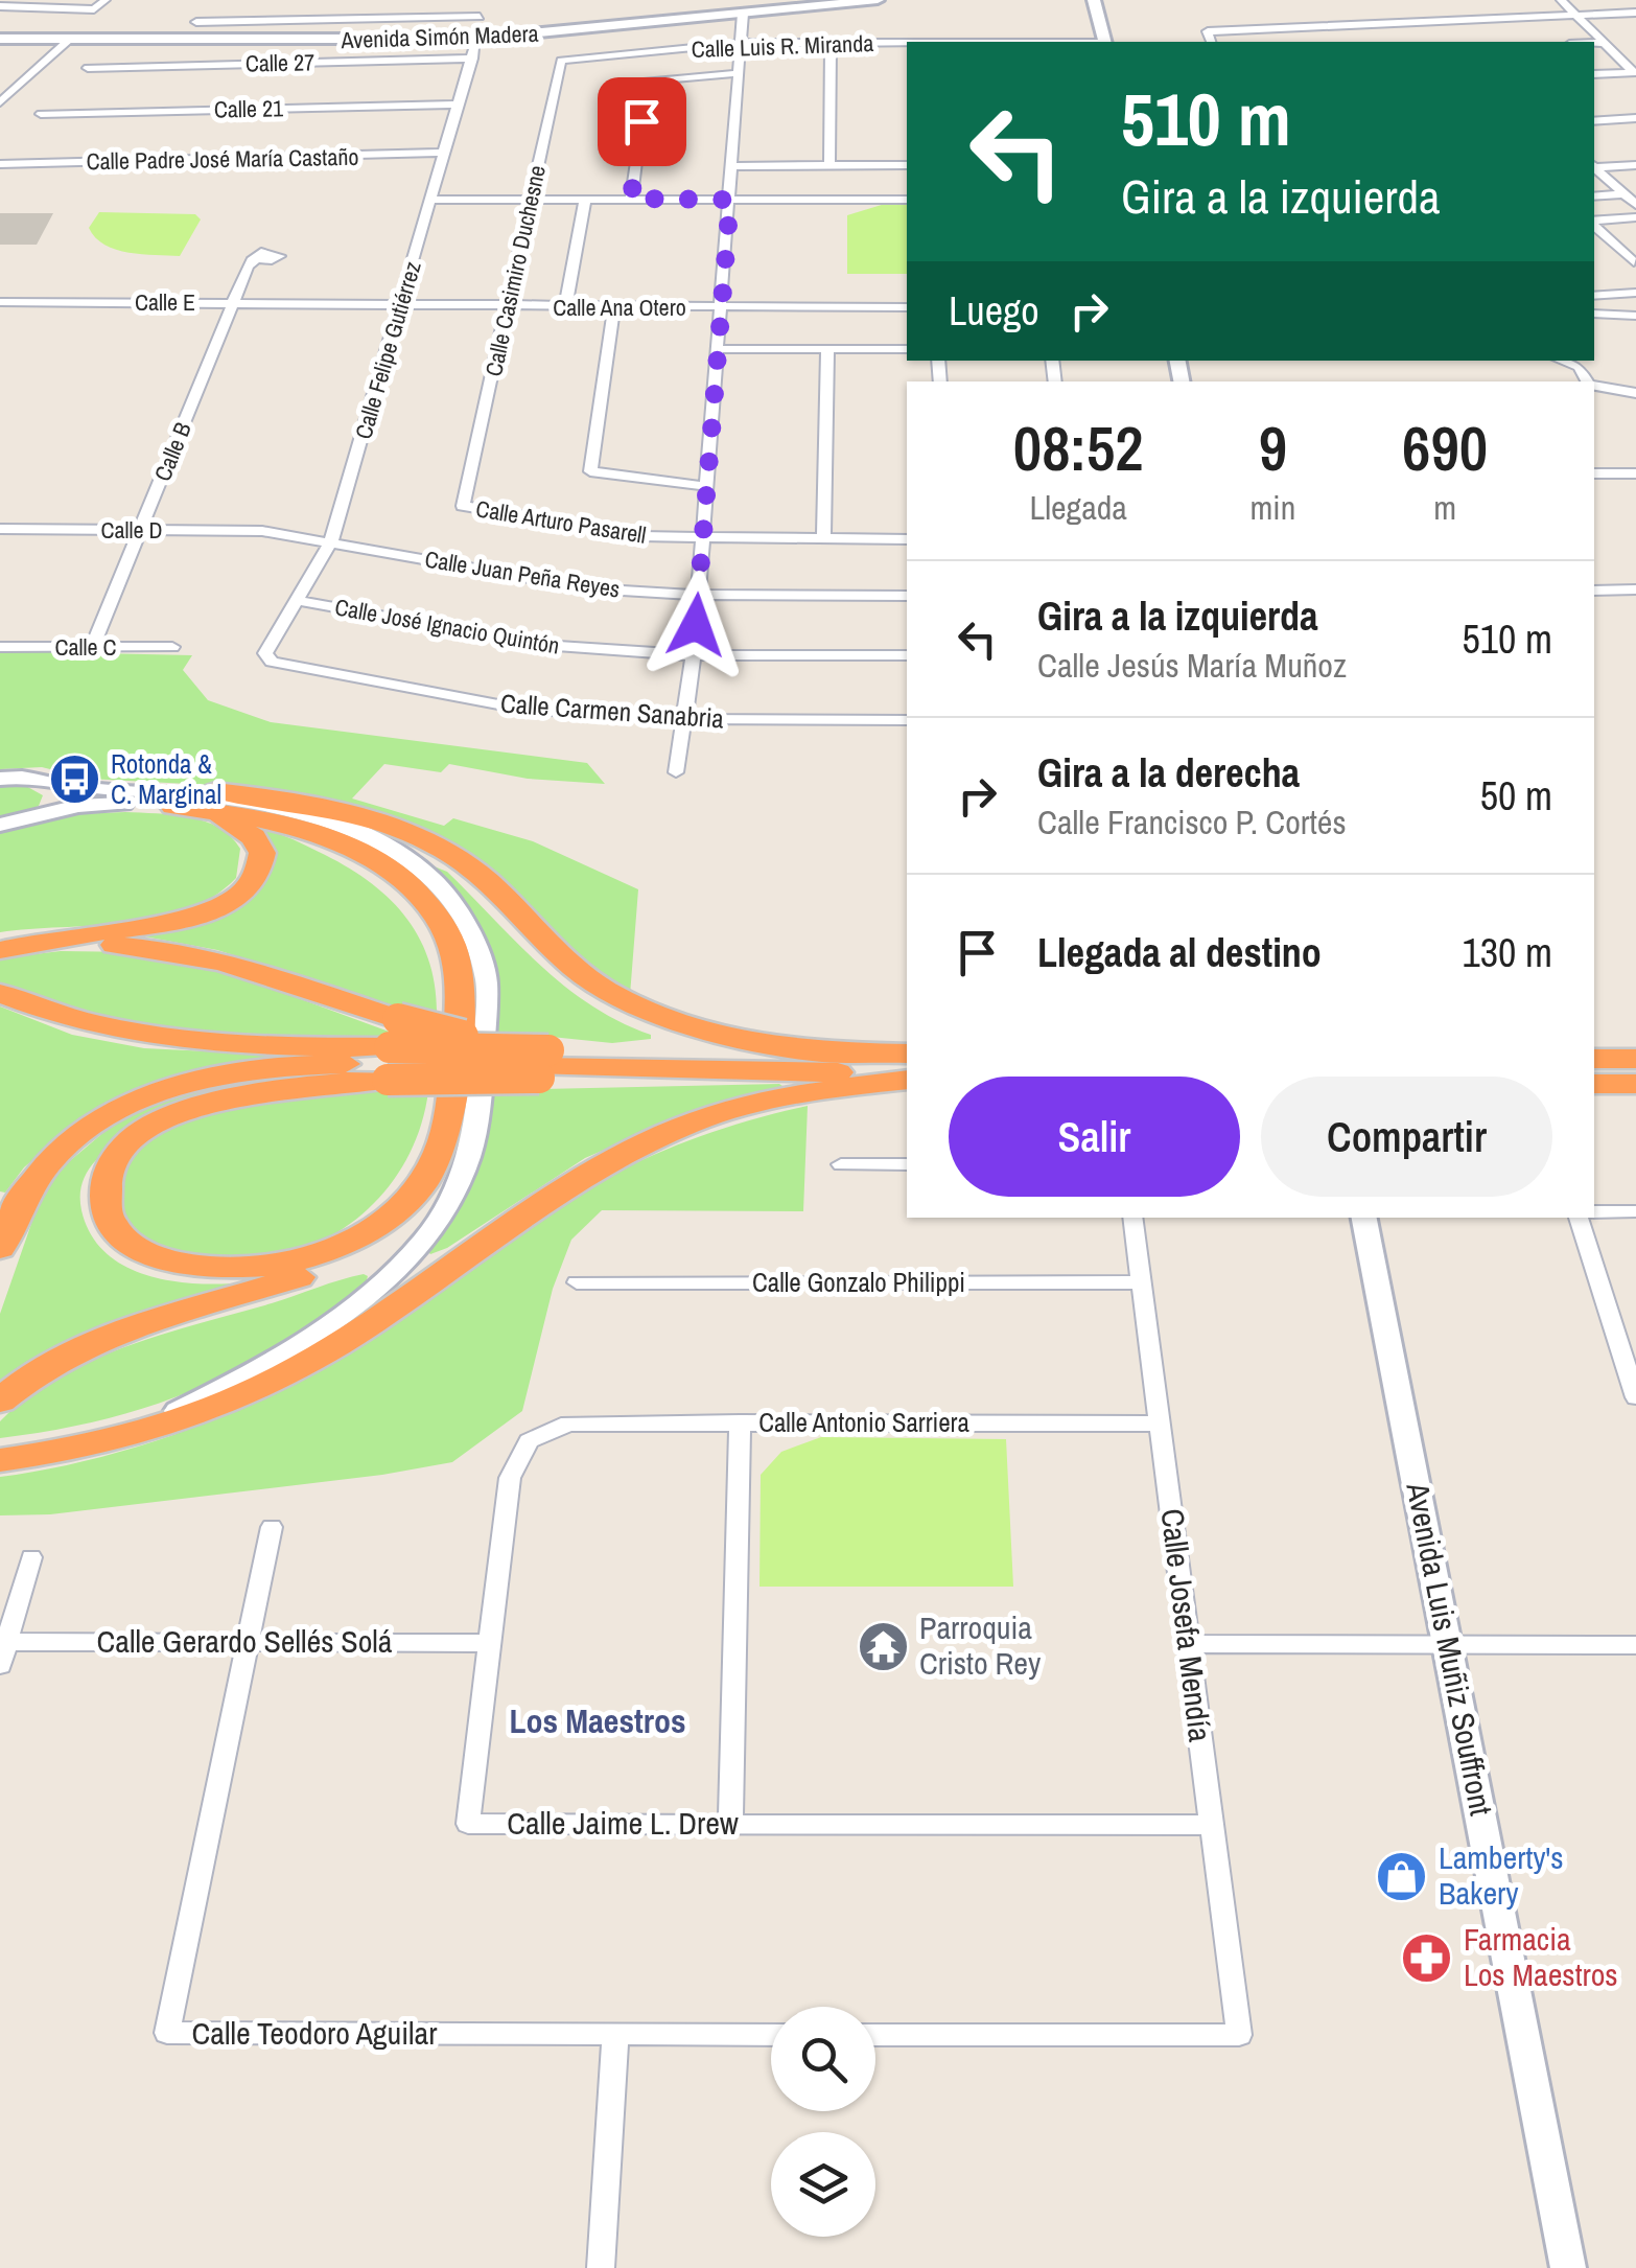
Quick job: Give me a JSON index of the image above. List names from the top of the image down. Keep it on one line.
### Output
{"streets":{"street":["Avenida Simón Madera","Calle Luis R. Miranda","Calle 27","Calle 21","Calle Padre José María Castaño","Calle Casimiro Duchesne","Calle E","Calle Ana Otero","Calle Felipe Gutiérrez","Calle B","Calle Arturo Pasarell","Calle D","Calle Juan Peña Reyes","Calle José Ignacio Quintón","Calle C","Calle Carmen Sanabria","Calle Gonzalo Philippi","Calle Antonio Sarriera","Calle Josefa Mendía","Calle Gerardo Sellés Solá","Avenida Luis Muñiz Souffront","Calle Jaime L. Drew","Calle Teodoro Aguilar"]},"crossings":[["Avenida Simón Madera","Calle Felipe Gutiérrez"],["Calle Luis R. Miranda","Calle Casimiro Duchesne"],["Calle 27","Calle Felipe Gutiérrez"],["Calle 21","Calle Felipe Gutiérrez"],["Calle Padre José María Castaño","Calle Felipe Gutiérrez"],["Calle Casimiro Duchesne","Calle Ana Otero"],["Calle Casimiro Duchesne","Calle Arturo Pasarell"],["Calle E","Calle Ana Otero"],["Calle E","Calle B"],["Calle Ana Otero","Calle Felipe Gutiérrez"],["Calle Felipe Gutiérrez","Calle Juan Peña Reyes"],["Calle Felipe Gutiérrez","Calle José Ignacio Quintón"],["Calle Felipe Gutiérrez","Calle Carmen Sanabria"],["Calle B","Calle D"],["Calle B","Calle C"],["Calle D","Calle Juan Peña Reyes"],["Calle Gonzalo Philippi","Calle Josefa Mendía"],["Calle Antonio Sarriera","Calle Josefa Mendía"],["Calle Antonio Sarriera","Calle Jaime L. Drew"],["Calle Josefa Mendía","Calle Jaime L. Drew"],["Calle Gerardo Sellés Solá","Calle Jaime L. Drew"],["Calle Gerardo Sellés Solá","Calle Teodoro Aguilar"]],"districts":["Los Maestros"],"places":{"bus stop":["Rotonda & C. Marginal"],"temple":["Parroquia Cristo Rey"],"shop":["Lamberty's Bakery"],"pharmacy":["Farmacia Los Maestros"]},"page":{"turn":["510 m","Gira a la izquierda"],"then":"Luego","eta":["08:52","Llegada","9","min","690","m"],"list":[{"name":"Gira a la izquierda","note":"Calle Jesús María Muñoz","value":"510 m"},{"name":"Gira a la derecha","note":"Calle Francisco P. Cortés","value":"50 m"},{"name":"Llegada al destino","value":"130 m"}],"buttons":["Salir","Compartir"]}}
